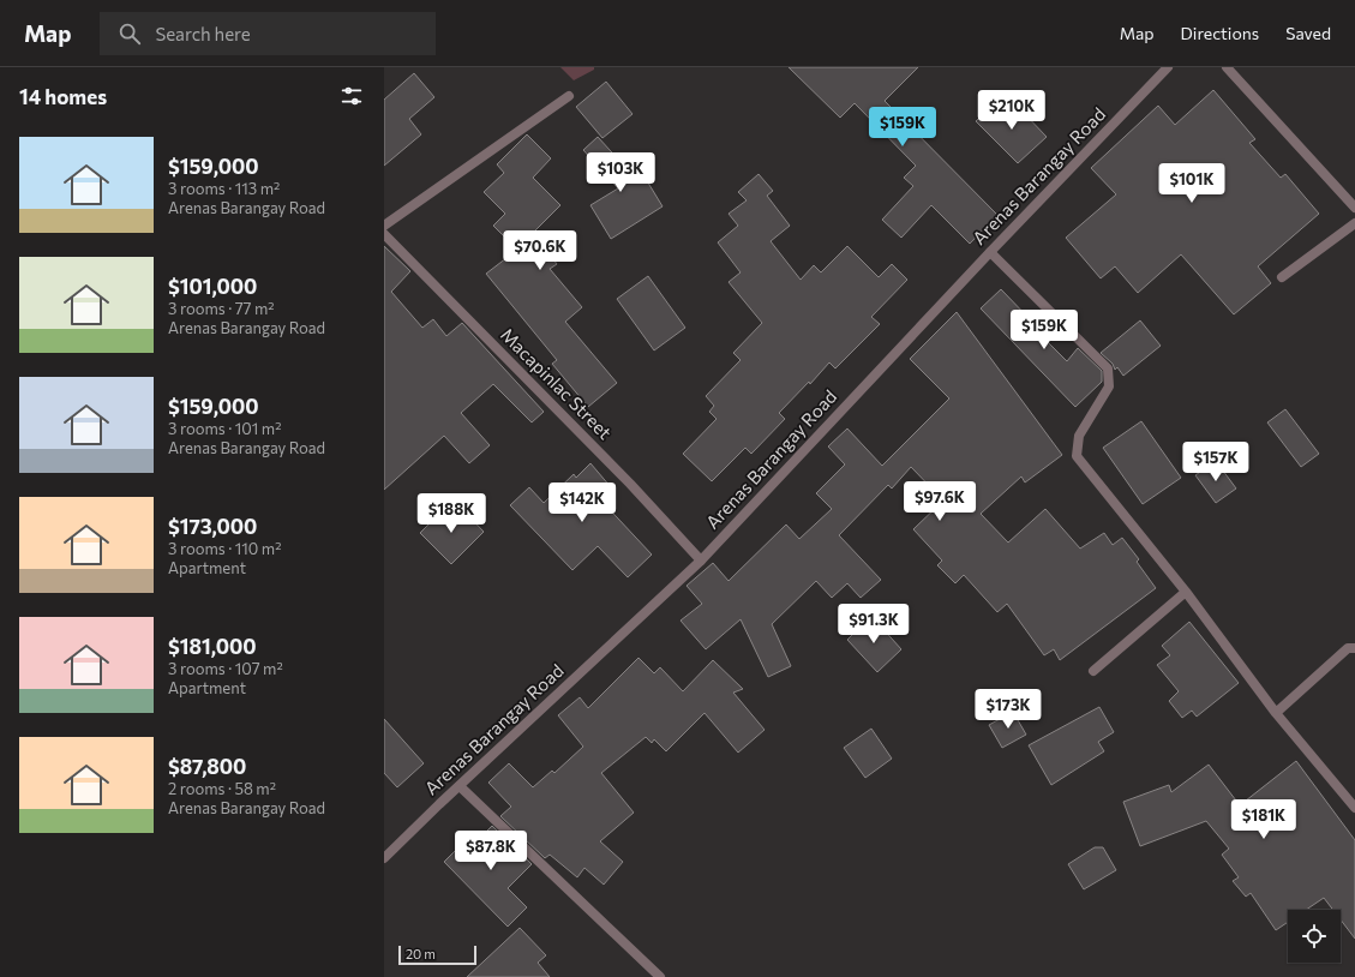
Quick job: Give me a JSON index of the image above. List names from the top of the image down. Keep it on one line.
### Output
{"streets":{"street":["Arenas Barangay Road","Macapinlac Street"]},"crossings":[["Arenas Barangay Road","Macapinlac Street"]],"scale_bar":"20 m","page":{"header":"Map","search":"Search here","nav":["Map","Directions","Saved"],"heading":"14 homes","price":["$210K","$159K","$103K","$101K","$70.6K","$159K","$157K","$97.6K","$142K","$188K","$91.3K","$173K","$181K","$87.8K"],"list":[{"name":"$159,000","note":"3 rooms · 113 m² · Arenas Barangay Road"},{"name":"$101,000","note":"3 rooms · 77 m² · Arenas Barangay Road"},{"name":"$159,000","note":"3 rooms · 101 m² · Arenas Barangay Road"},{"name":"$173,000","note":"3 rooms · 110 m² · Apartment"},{"name":"$181,000","note":"3 rooms · 107 m² · Apartment"},{"name":"$87,800","note":"2 rooms · 58 m² · Arenas Barangay Road"}],"scale":"20 m"}}
